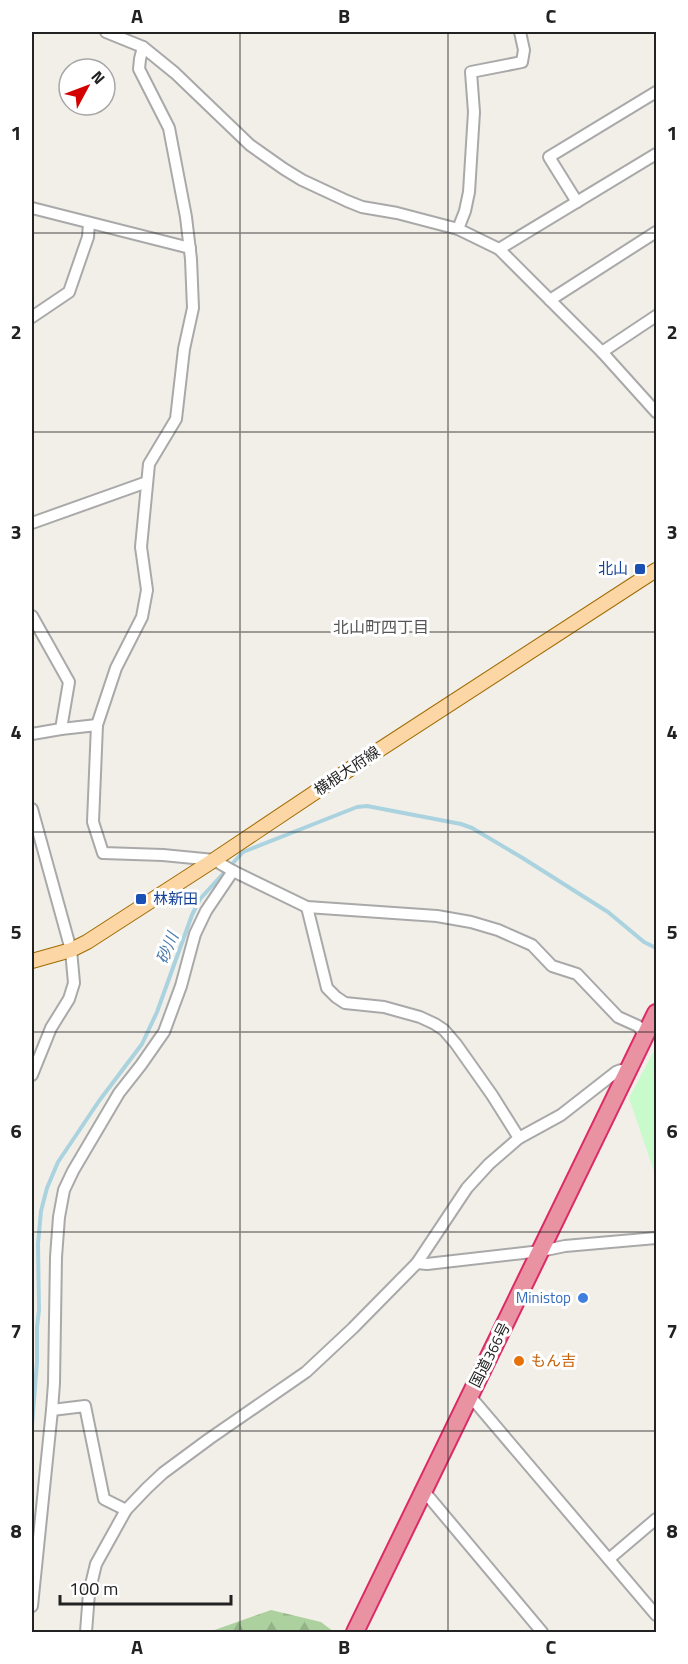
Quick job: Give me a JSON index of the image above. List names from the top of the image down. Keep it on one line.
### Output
{"streets":{"highway":["国道366号"],"main road":["横根大府線"]},"districts":["北山町四丁目"],"water":["砂川"],"places":{"transit":["北山","林新田"],"other":["Ministop","もん吉"]},"scale_bar":"100 m","north":"top right","grid":{"columns":["A","B","C"],"rows":["1","2","3","4","5","6","7","8"]}}
